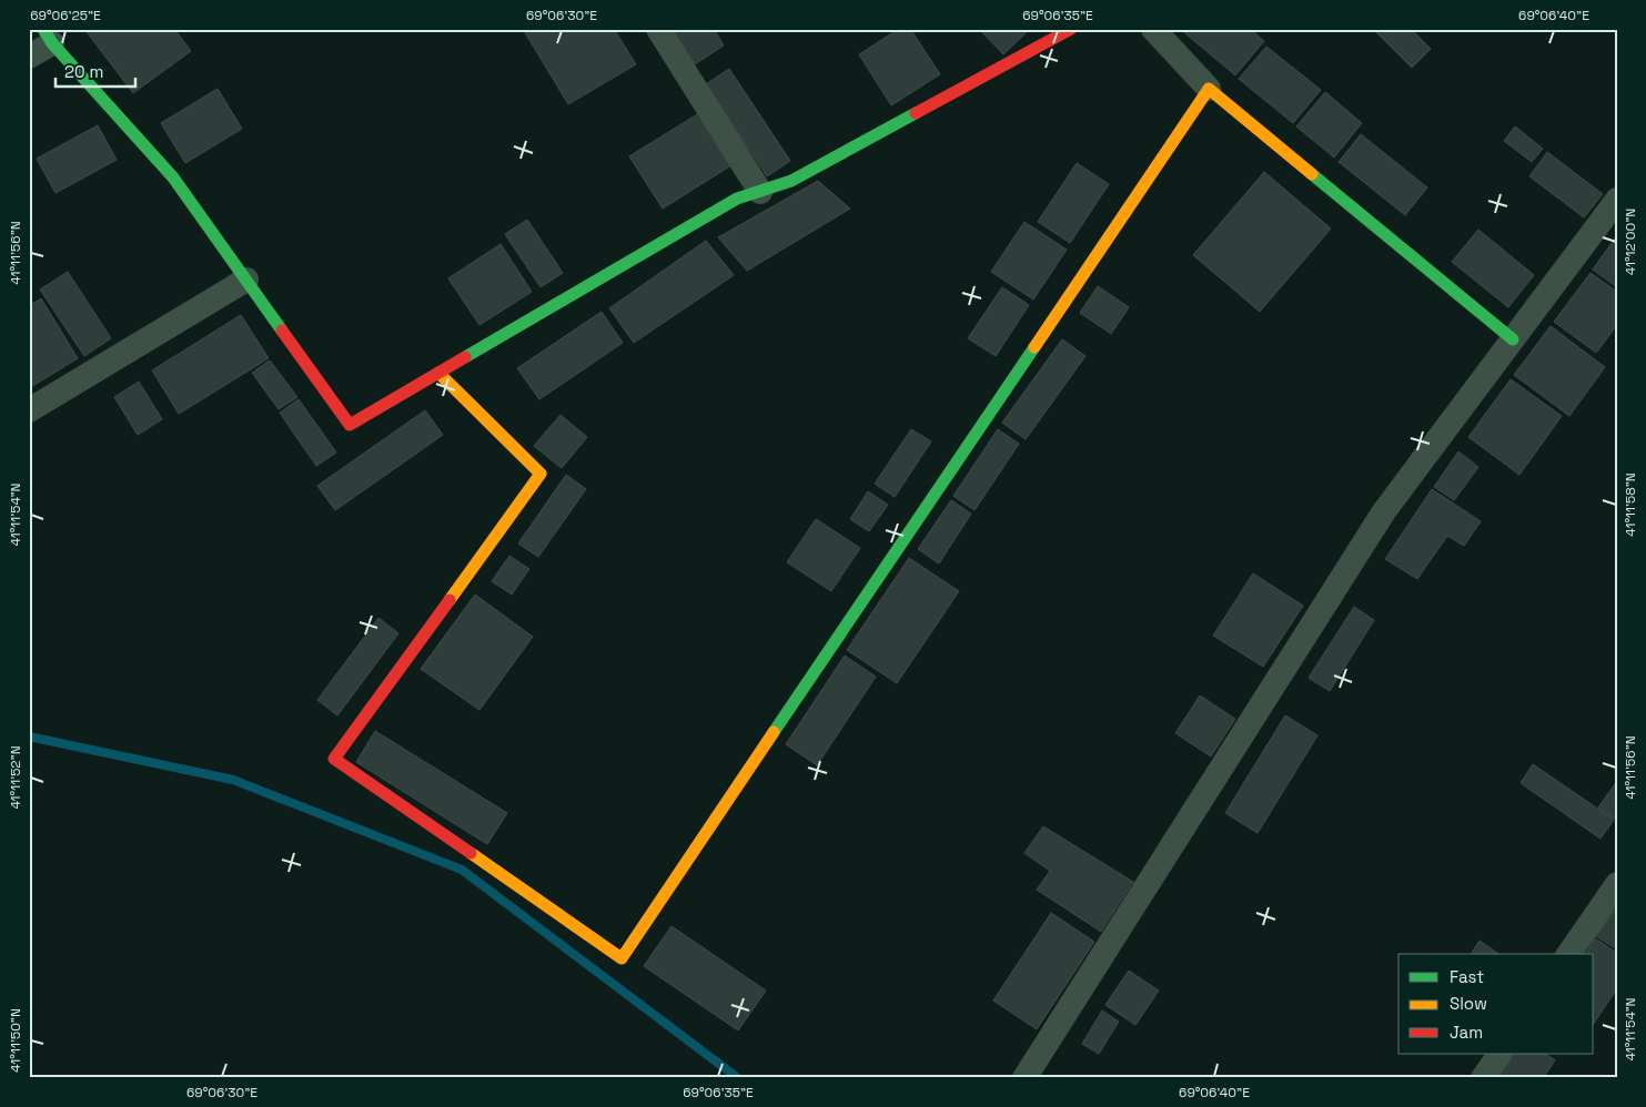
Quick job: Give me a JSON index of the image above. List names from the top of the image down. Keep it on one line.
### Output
{"legend":["Fast","Slow","Jam"],"scale_bar":"20 m","coordinates":["69°06'25\"E","69°06'30\"E","69°06'35\"E","69°06'40\"E","41°12'00\"N","41°11'56\"N","41°11'58\"N","41°11'54\"N","41°11'52\"N","41°11'50\"N"]}
